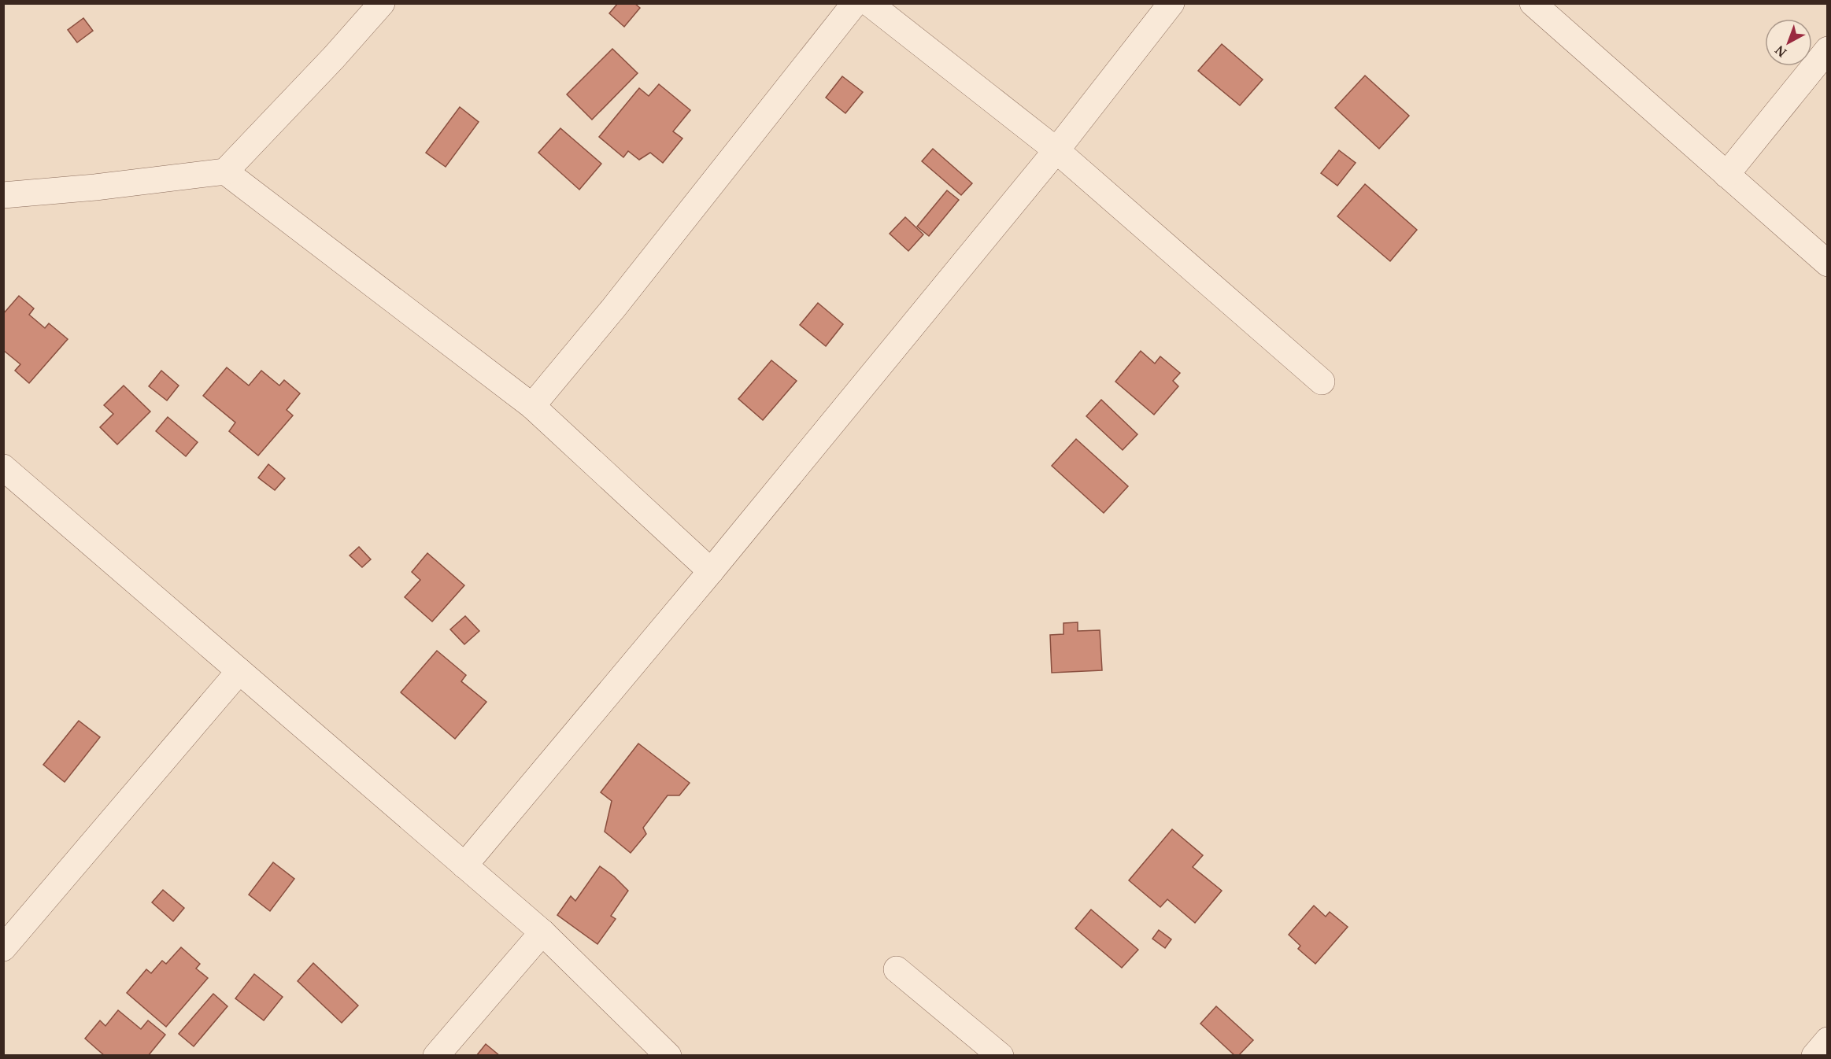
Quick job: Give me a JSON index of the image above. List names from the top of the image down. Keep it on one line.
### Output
{"north":"bottom left"}
